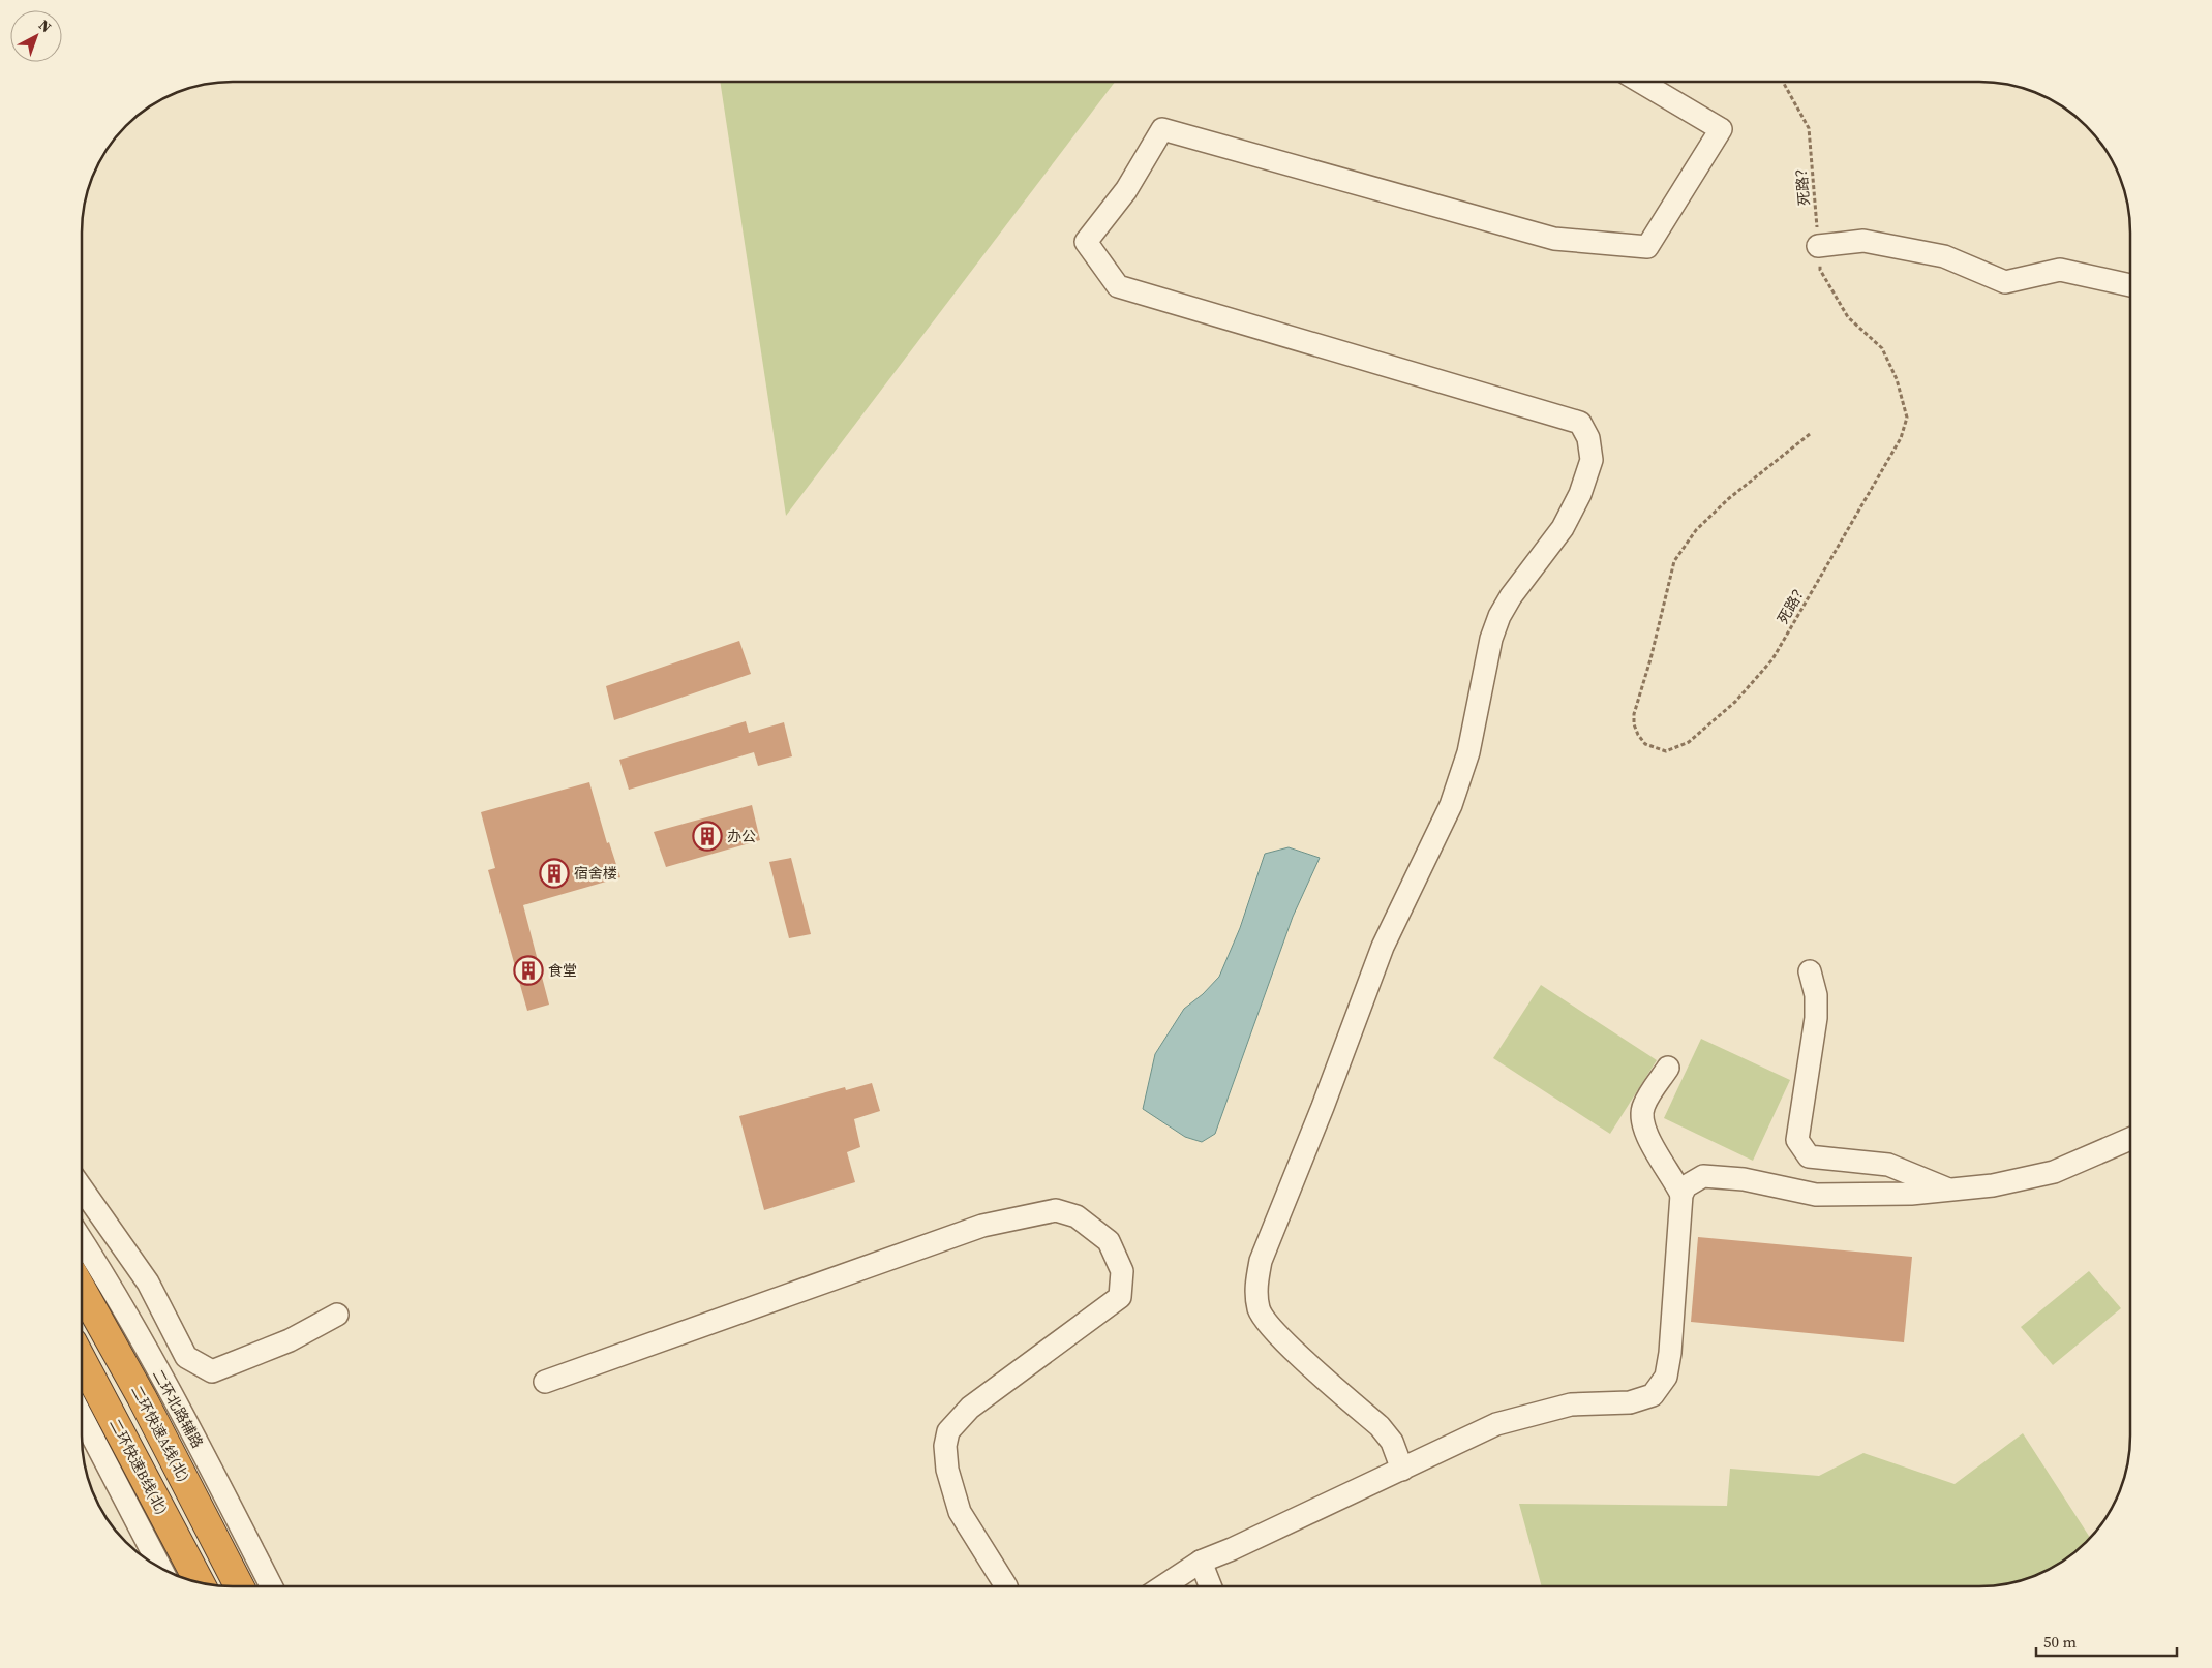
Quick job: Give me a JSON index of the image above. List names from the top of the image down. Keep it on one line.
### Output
{"streets":{"highway":["二环快速A线(北)","二环快速B线(北)"],"street":["二环北路辅路"],"path":["死路？"]},"places":{"building":["办公","宿舍楼","食堂"]},"scale_bar":"50 m","north":"top right"}
